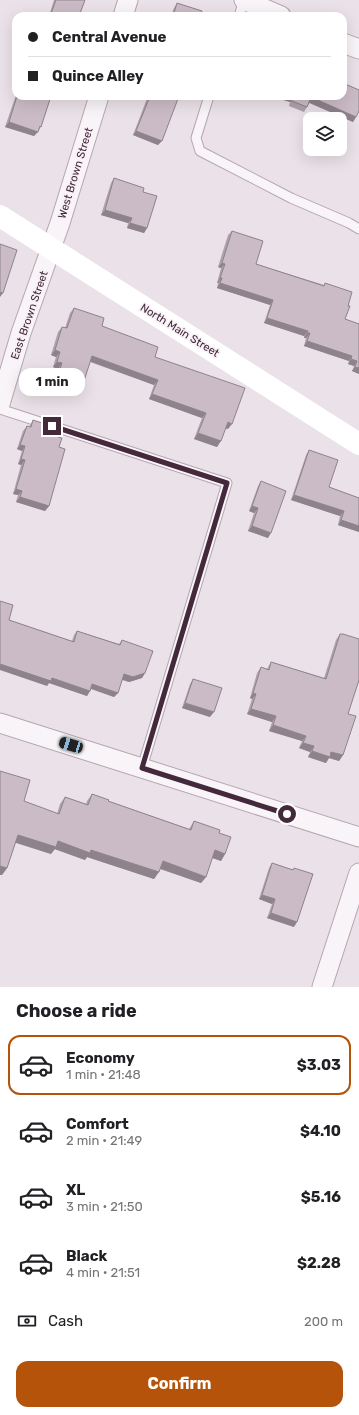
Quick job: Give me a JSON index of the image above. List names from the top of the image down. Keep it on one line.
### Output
{"streets":{"street":["West Brown Street","East Brown Street","North Main Street"]},"crossings":[["West Brown Street","East Brown Street"],["West Brown Street","North Main Street"],["East Brown Street","North Main Street"]],"page":{"banner":["Central Avenue","Quince Alley"],"bubble":"1 min","heading":"Choose a ride","list":[{"name":"Economy","note":"1 min · 21:48","value":"$3.03"},{"name":"Comfort","note":"2 min · 21:49","value":"$4.10"},{"name":"XL","note":"3 min · 21:50","value":"$5.16"},{"name":"Black","note":"4 min · 21:51","value":"$2.28"}],"pay":["Cash","200 m"],"buttons":"Confirm"}}
